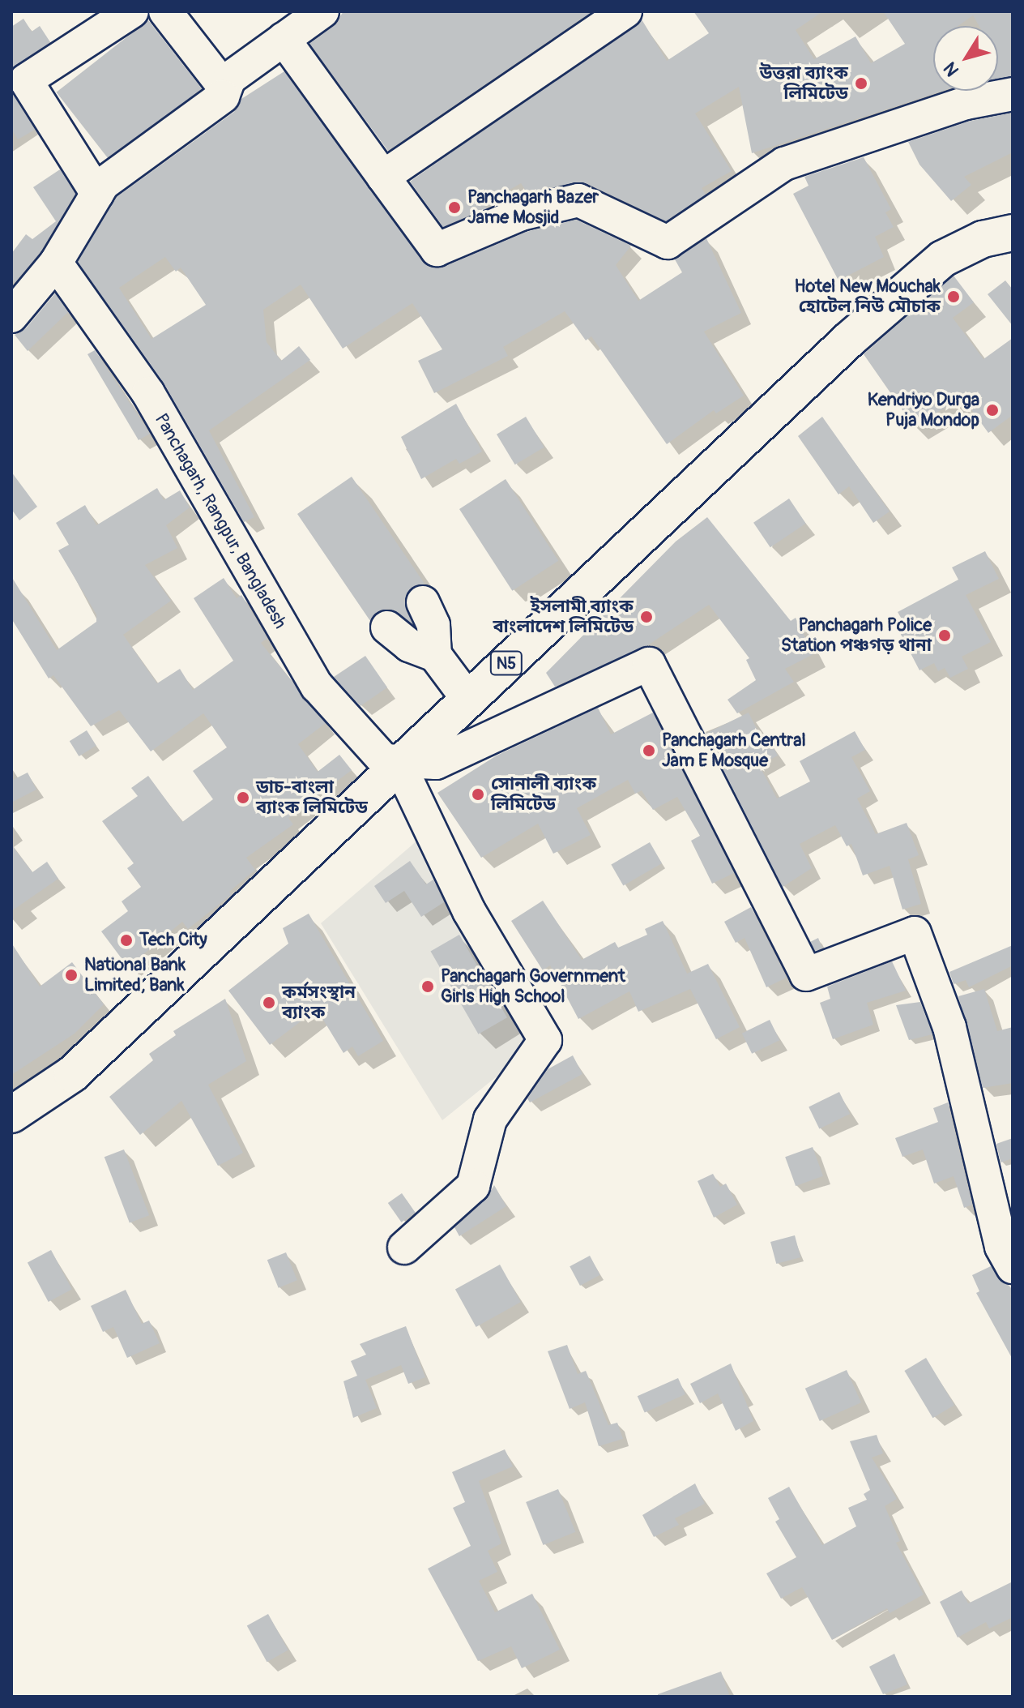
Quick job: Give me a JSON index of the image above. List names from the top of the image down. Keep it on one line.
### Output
{"streets":{"highway":["N5"],"street":["Panchagarh, Rangpur, Bangladesh"]},"crossings":[["Panchagarh, Rangpur, Bangladesh","N5"]],"places":["উত্তরা ব্যাংক লিমিটেড","Panchagarh Bazer Jame Mosjid","Hotel New Mouchak হোটেল নিউ মৌচাক","Kendriyo Durga Puja Mondop","ইসলামী ব্যাংক বাংলাদেশ লিমিটেড","Panchagarh Police Station পঞ্চগড় থানা","Panchagarh Central Jam E Mosque","সোনালী ব্যাংক লিমিটেড","ডাচ-বাংলা ব্যাংক লিমিটেড","Tech City","National Bank Limited, Bank","Panchagarh Government Girls High School","কর্মসংস্থান ব্যাংক"],"north":"bottom left"}
